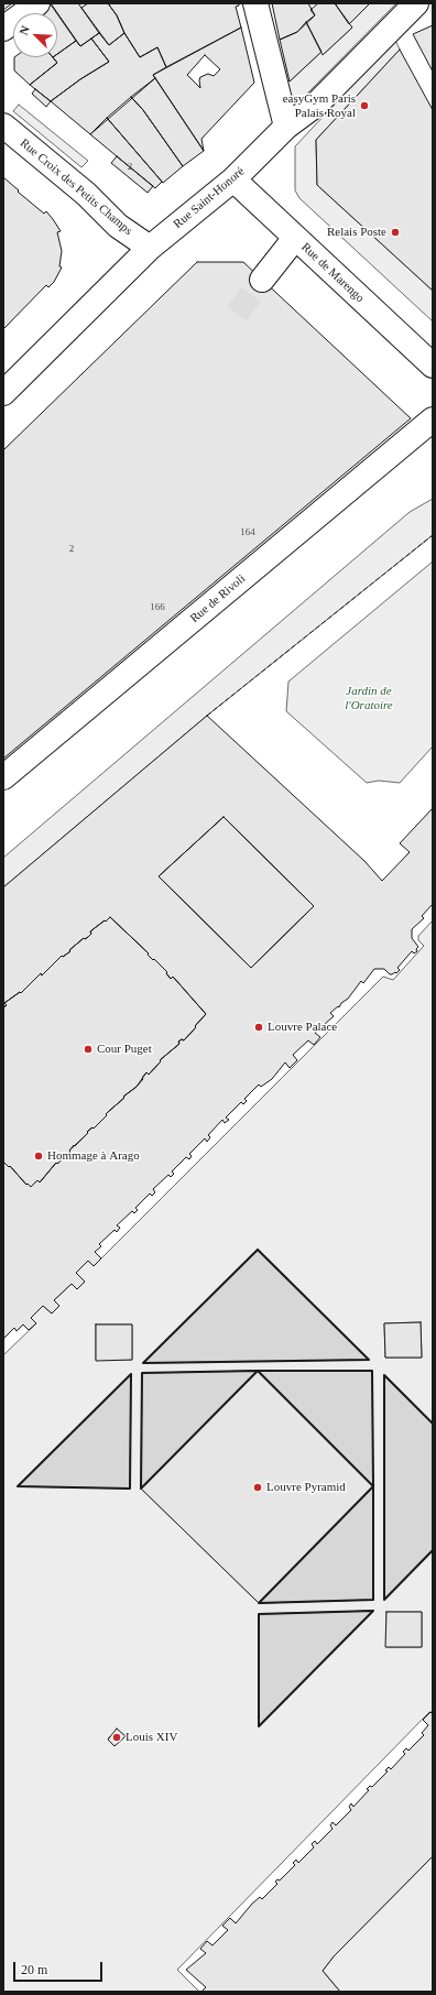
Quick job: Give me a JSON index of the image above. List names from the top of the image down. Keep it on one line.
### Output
{"streets":{"street":["Rue Croix des Petits Champs","Rue Saint-Honoré","Rue de Marengo","Rue de Rivoli"]},"crossings":[["Rue Croix des Petits Champs","Rue Saint-Honoré"],["Rue Saint-Honoré","Rue de Marengo"]],"parks":["Jardin de l'Oratoire"],"places":["easyGym Paris Palais Royal","Relais Poste","Louvre Palace","Cour Puget","Hommage à Arago","Louvre Pyramid","Louis XIV"],"house_numbers":["2","164","2","166"],"scale_bar":"20 m","north":"top left"}
